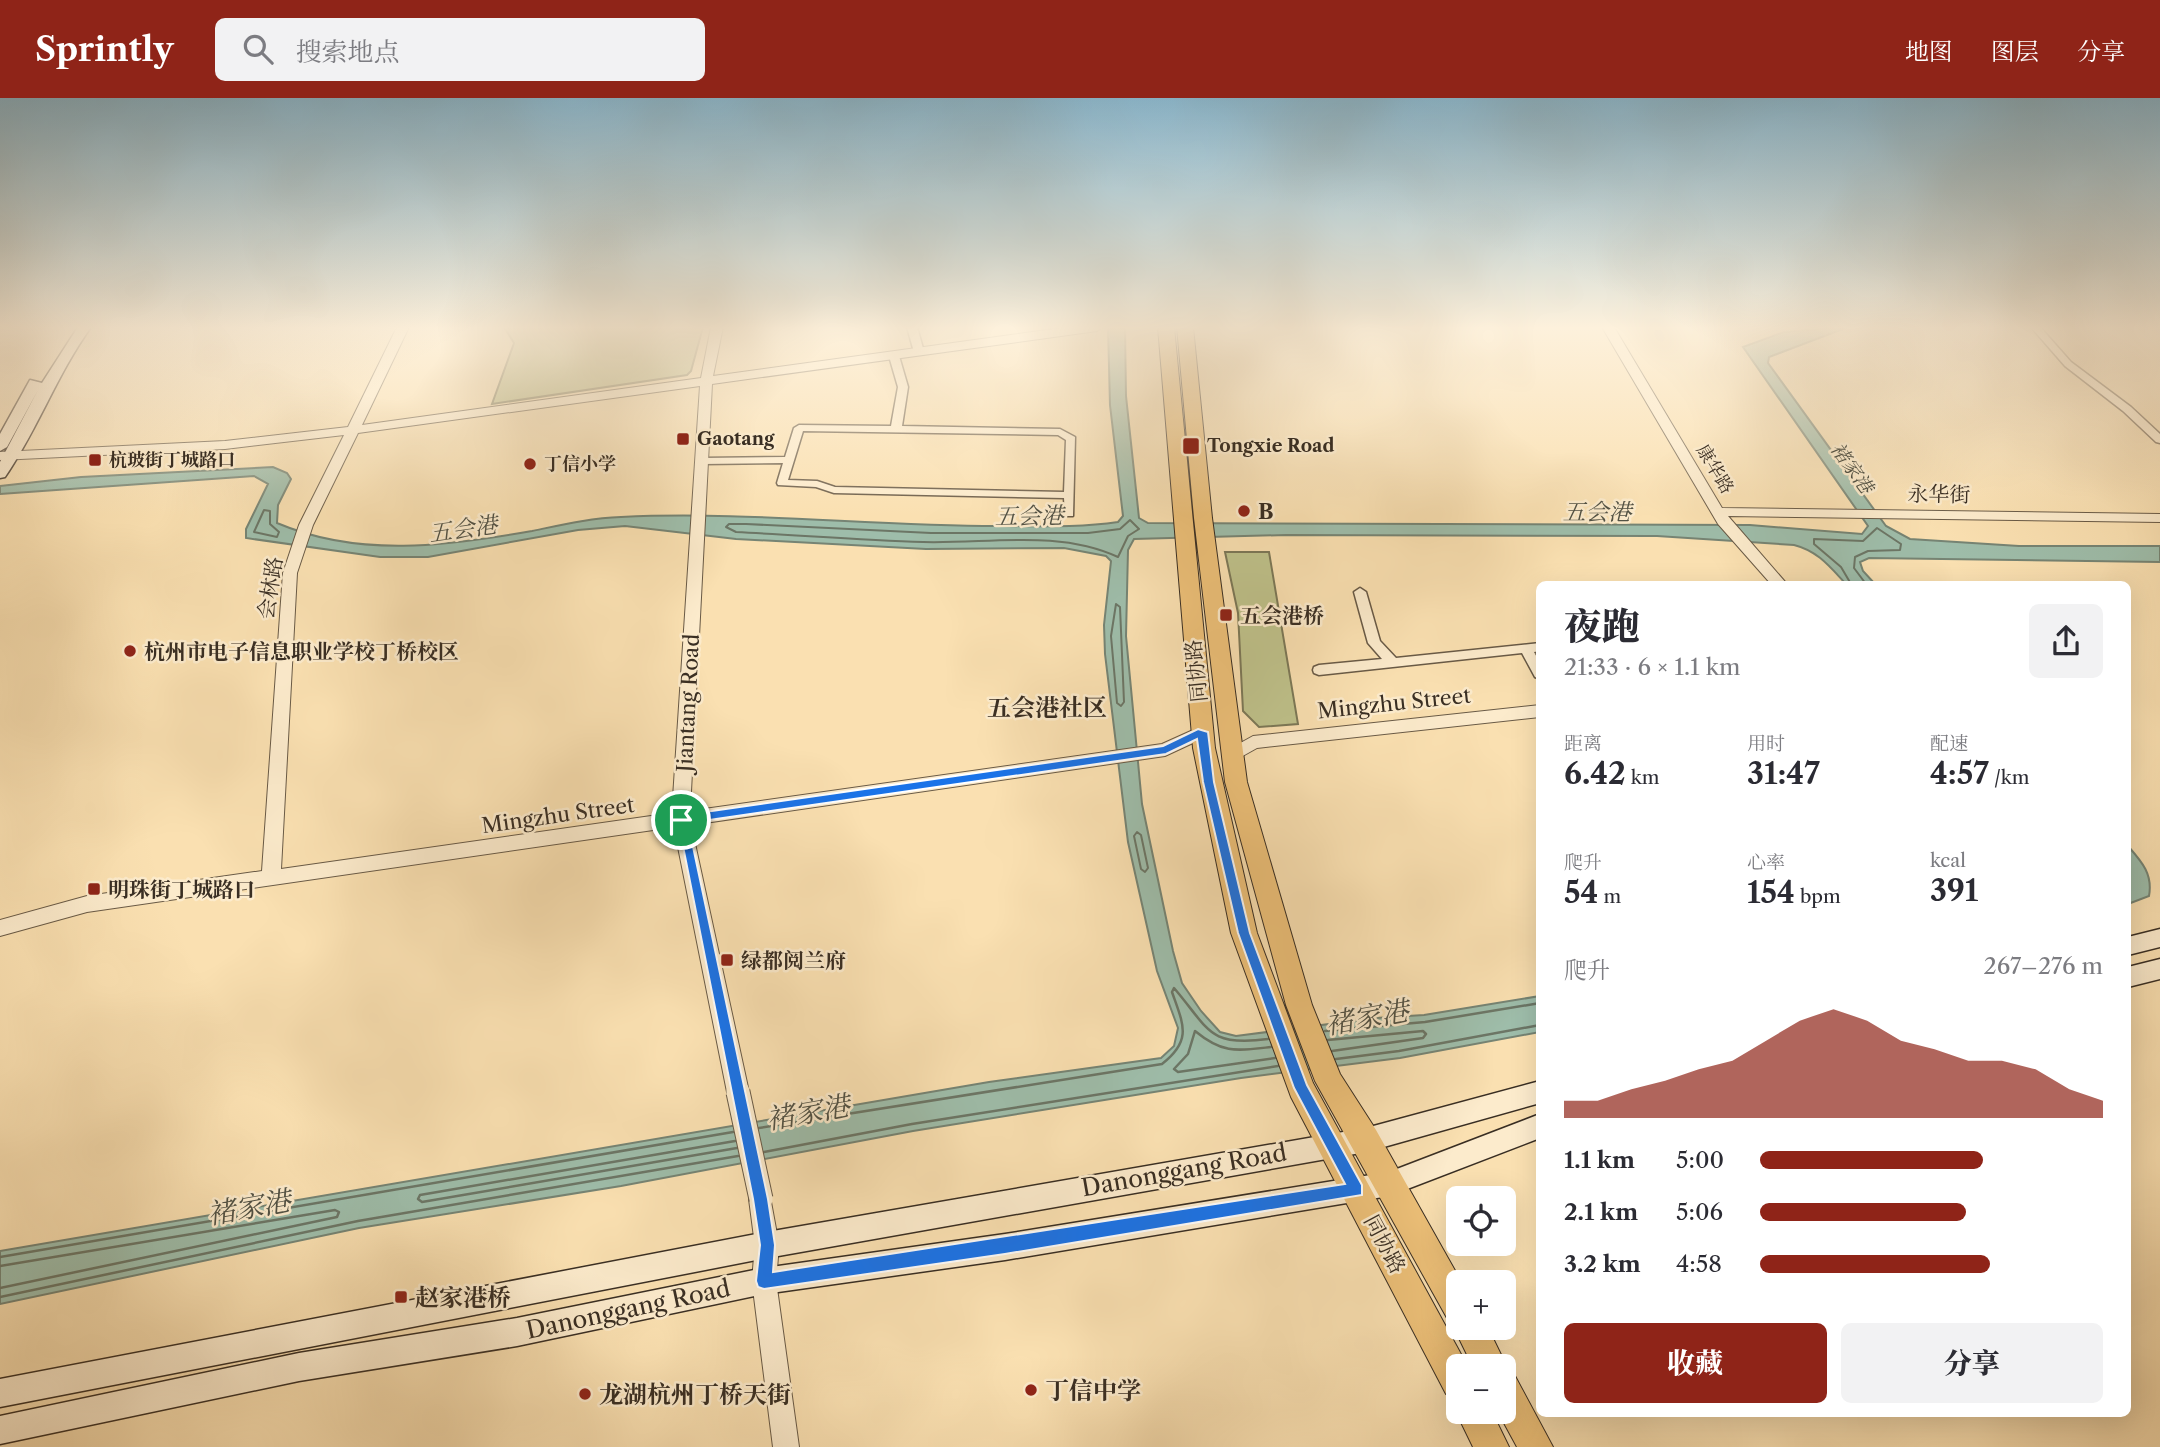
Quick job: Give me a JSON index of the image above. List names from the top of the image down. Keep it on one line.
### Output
{"streets":{"main road":["同协路","Danonggang Road"],"street":["康华路","永华街","会林路","Jiantang Road","Mingzhu Street"]},"crossings":[["康华路","永华街"],["会林路","Mingzhu Street"],["同协路","Mingzhu Street"],["同协路","Danonggang Road"],["Jiantang Road","Mingzhu Street"],["Jiantang Road","Danonggang Road"]],"districts":["五会港社区"],"water":["褚家港","五会港"],"places":{"transit":["Gaotang","Tongxie Road","杭玻街丁城路口","五会港桥","明珠街丁城路口","绿都阅兰府","赵家港桥"],"other":["丁信小学","B","杭州市电子信息职业学校丁桥校区","丁信中学","龙湖杭州丁桥天街"]},"page":{"header":"Sprintly","search":"搜索地点","nav":["地图","图层","分享"],"heading":["夜跑","21:33 · 6 × 1.1 km"],"stats":[["距离","6.42 km"],["用时","31:47"],["配速","4:57 /km"],["爬升","54 m"],["心率","154 bpm"],["kcal","391"]],"chart":["爬升","267–276 m"],"list":[{"name":"1.1 km","note":"5:00"},{"name":"2.1 km","note":"5:06"},{"name":"3.2 km","note":"4:58"}],"map_buttons":["+","−"],"buttons":["收藏","分享"]}}
